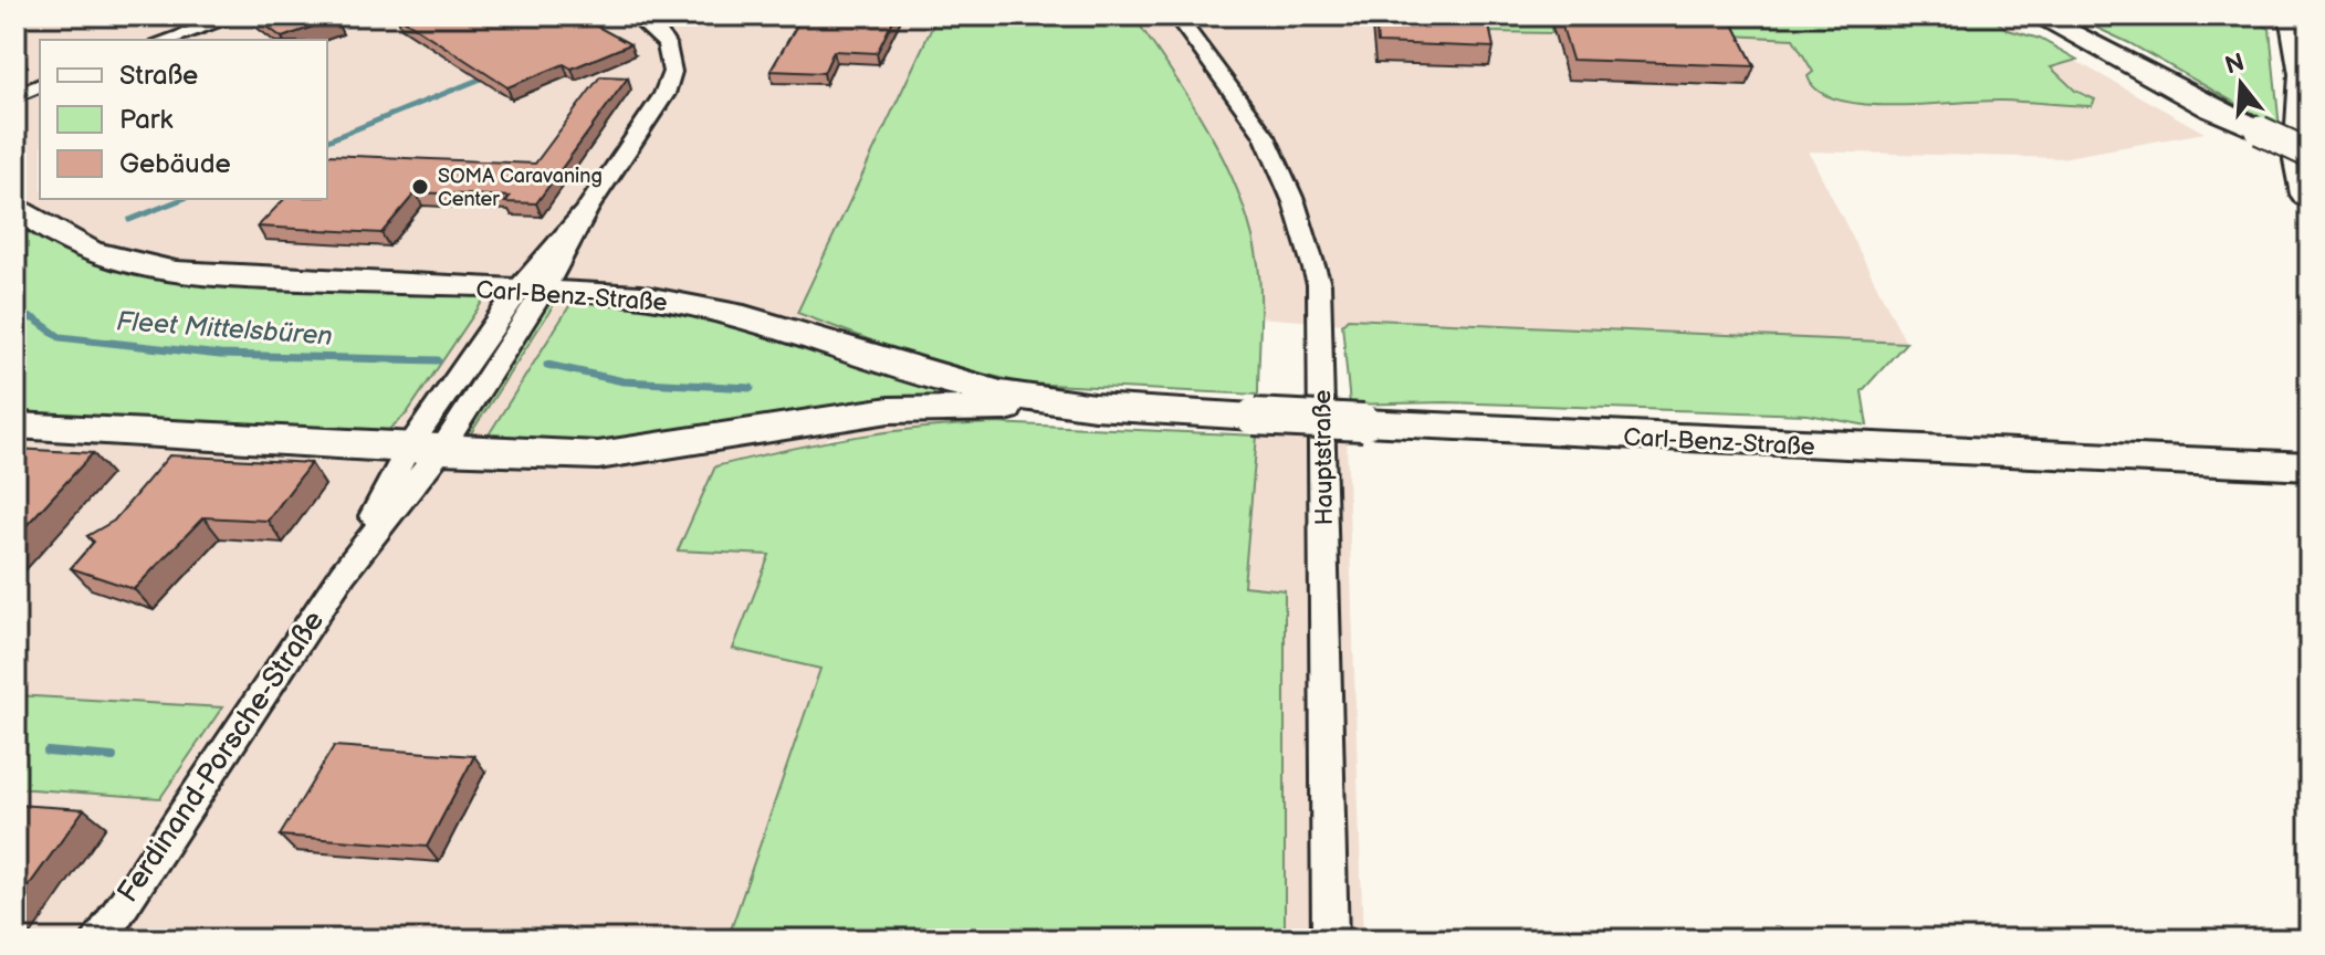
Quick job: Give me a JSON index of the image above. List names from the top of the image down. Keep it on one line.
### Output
{"streets":{"street":["Carl-Benz-Straße","Hauptstraße","Ferdinand-Porsche-Straße"]},"crossings":[["Carl-Benz-Straße","Ferdinand-Porsche-Straße"]],"water":["Fleet Mittelsbüren"],"places":["SOMA Caravaning Center"],"legend":["Straße","Park","Gebäude"],"north":"top"}
